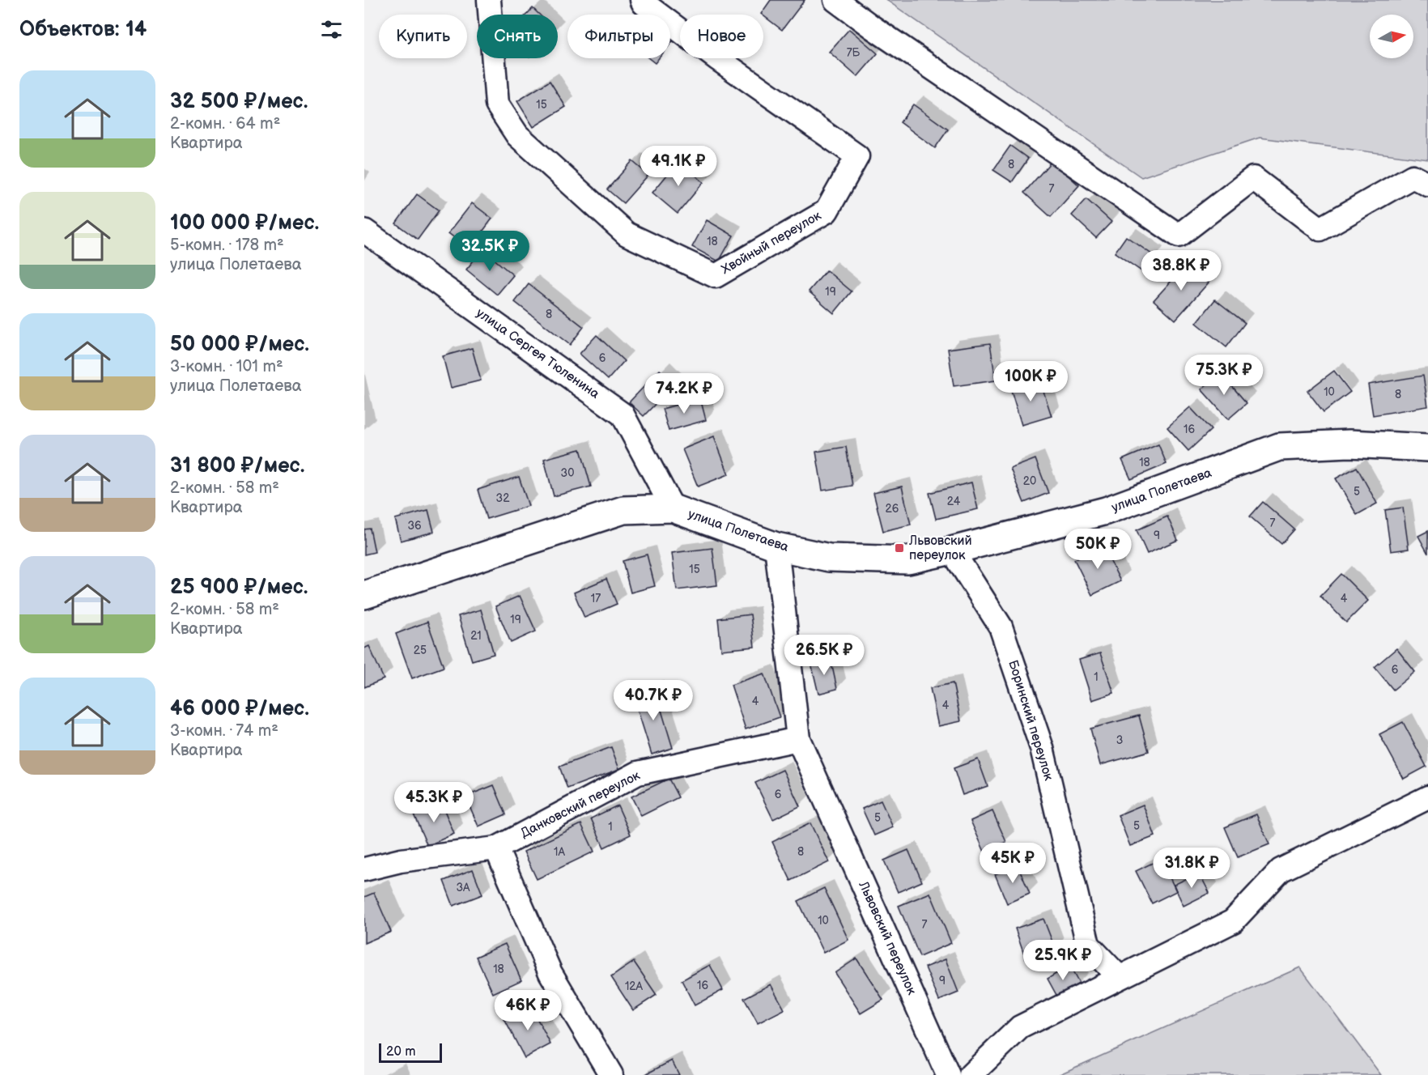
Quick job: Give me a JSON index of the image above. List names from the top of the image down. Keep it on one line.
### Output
{"streets":{"street":["Хвойный переулок","улица Сергея Тюленина","улица Полетаева","Боринский переулок","Данковский переулок","Львовский переулок"]},"crossings":[["улица Сергея Тюленина","улица Полетаева"],["улица Полетаева","Боринский переулок"],["улица Полетаева","Львовский переулок"],["Данковский переулок","Львовский переулок"]],"places":{"transit":["Львовский переулок"]},"house_numbers":["7Б","15","8","7","18","19","8","6","10","8","16","18","30","20","5","32","24","26","7","36","9","15","17","4","19","21","25","6","1","4","4","3","6","5","5","1","1А","8","3А","10","7","18","9","16","12А"],"scale_bar":"20 m","north":"right","page":{"heading":"Объектов: 14","chip":["Купить","Снять","Фильтры","Новое"],"list":[{"name":"32 500 ₽/мес.","note":"2-комн. · 64 m² · Квартира"},{"name":"100 000 ₽/мес.","note":"5-комн. · 178 m² · улица Полетаева"},{"name":"50 000 ₽/мес.","note":"3-комн. · 101 m² · улица Полетаева"},{"name":"31 800 ₽/мес.","note":"2-комн. · 58 m² · Квартира"},{"name":"25 900 ₽/мес.","note":"2-комн. · 58 m² · Квартира"},{"name":"46 000 ₽/мес.","note":"3-комн. · 74 m² · Квартира"}],"price":["49.1K ₽","32.5K ₽","38.8K ₽","75.3K ₽","100K ₽","74.2K ₽","50K ₽","26.5K ₽","40.7K ₽","45.3K ₽","45K ₽","31.8K ₽","25.9K ₽","46K ₽"],"scale":"20 m"}}
